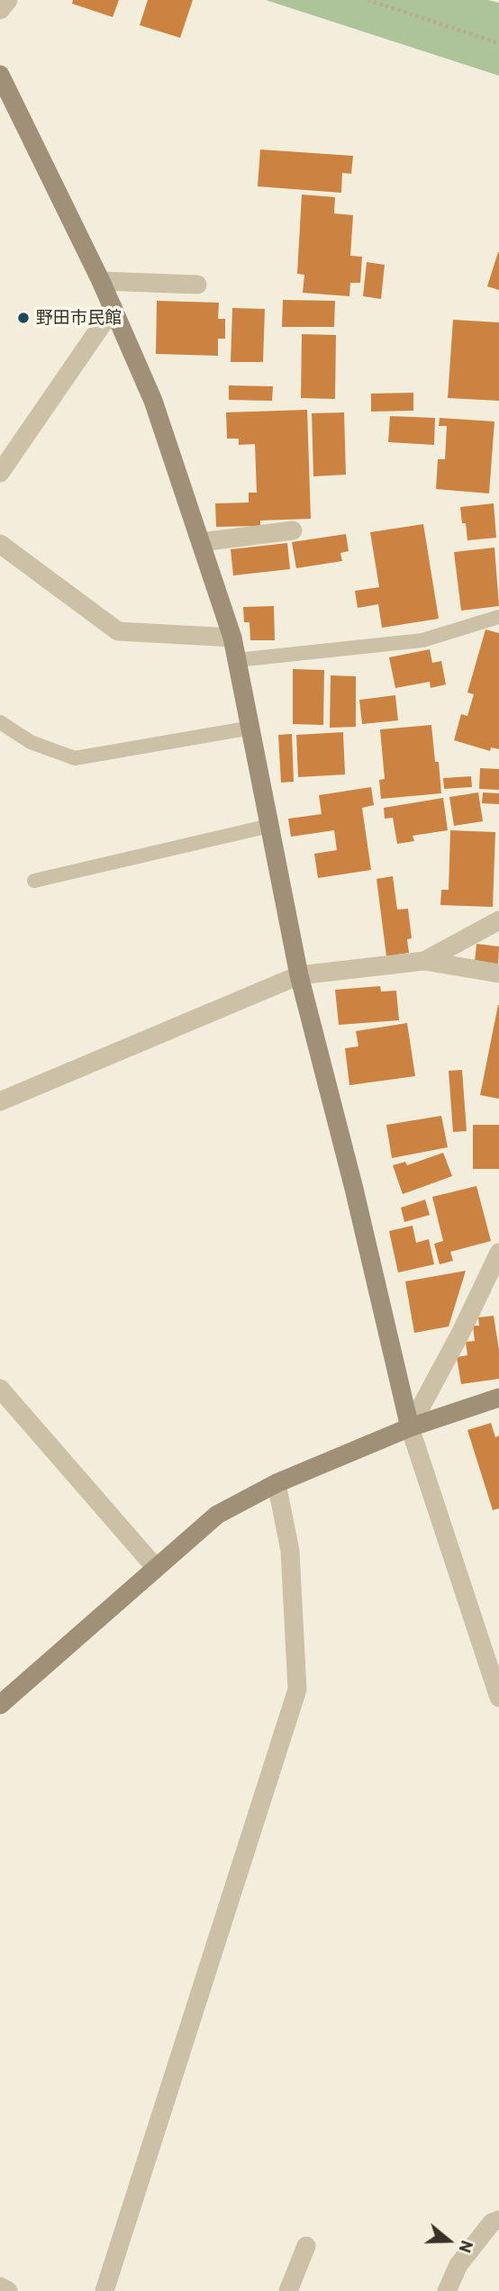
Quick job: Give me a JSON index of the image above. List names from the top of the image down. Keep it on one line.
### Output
{"places":["野田市民館"],"north":"right"}
